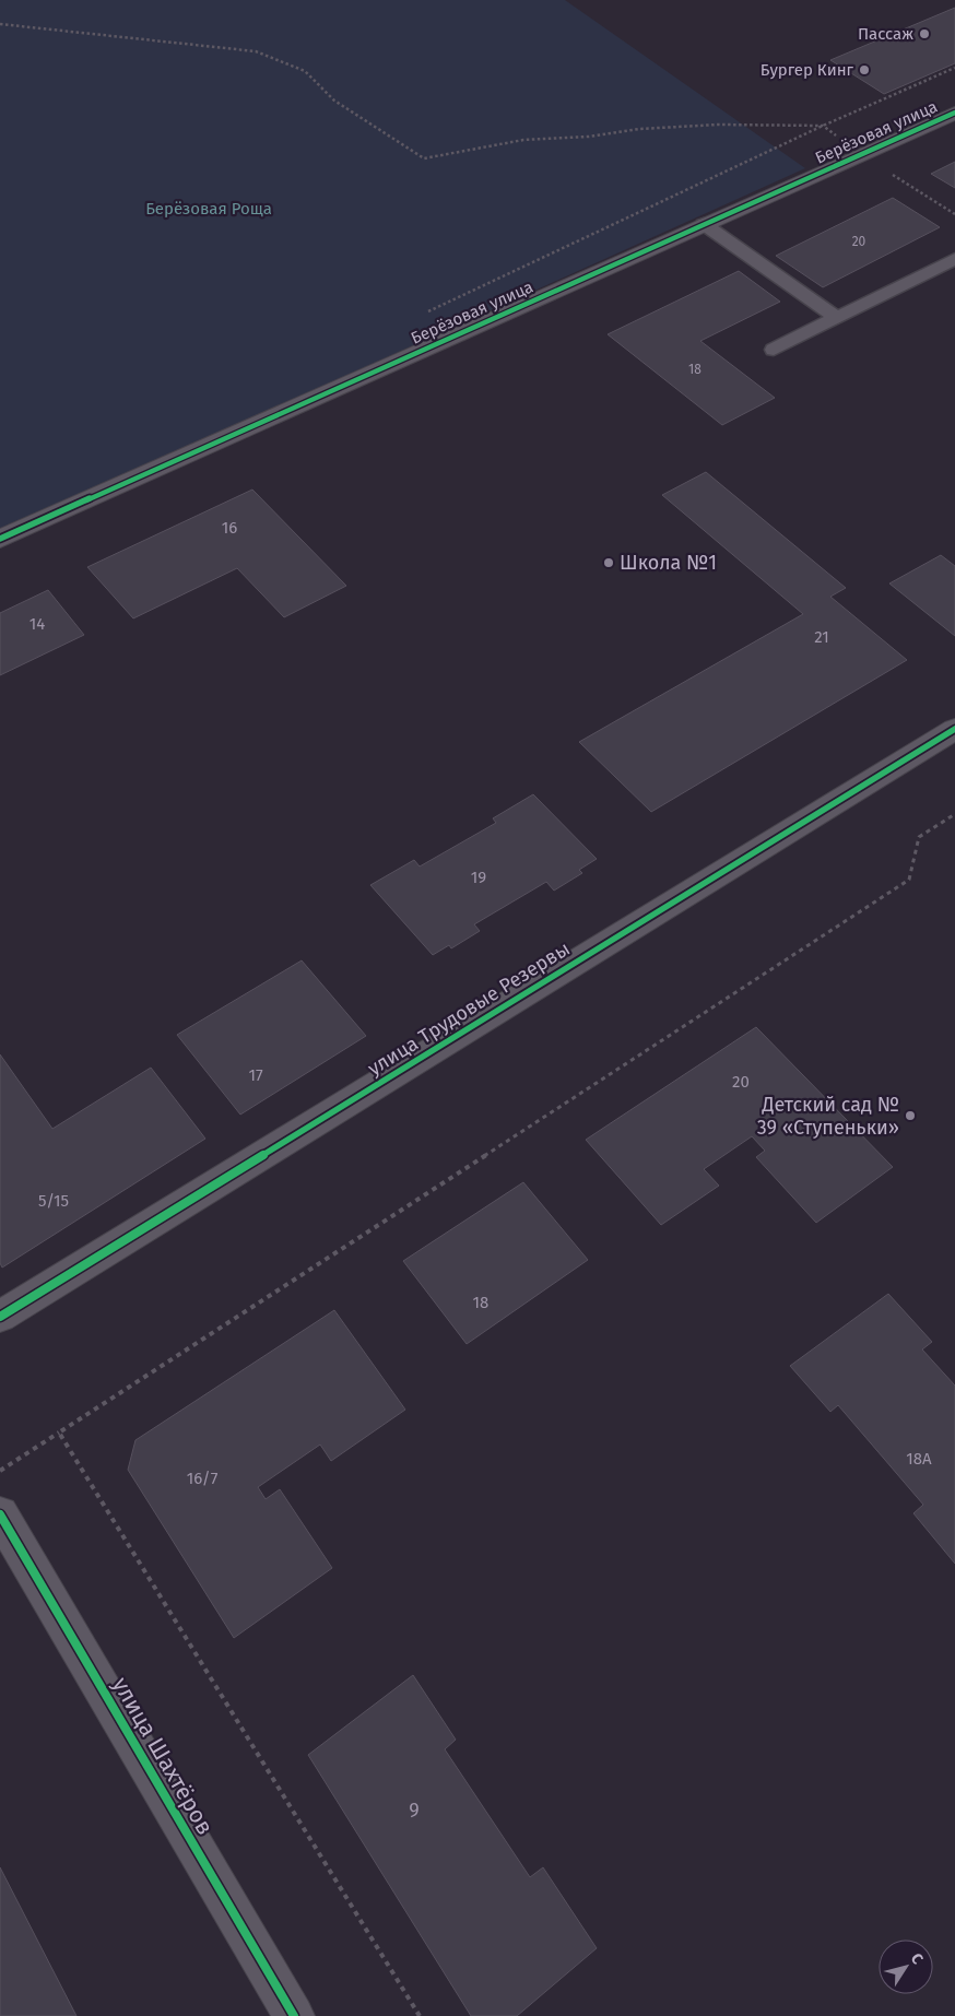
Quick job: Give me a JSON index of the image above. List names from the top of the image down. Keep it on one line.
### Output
{"streets":{"street":["Берёзовая улица","улица Трудовые Резервы","улица Шахтёров"]},"parks":["Берёзовая Роща"],"places":["Пассаж","Бургер Кинг","Школа №1","Детский сад № 39 «Ступеньки»"],"house_numbers":["20","18","16","14","21","19","17","20","5/15","18","18А","16/7","9"],"north":"top right"}
